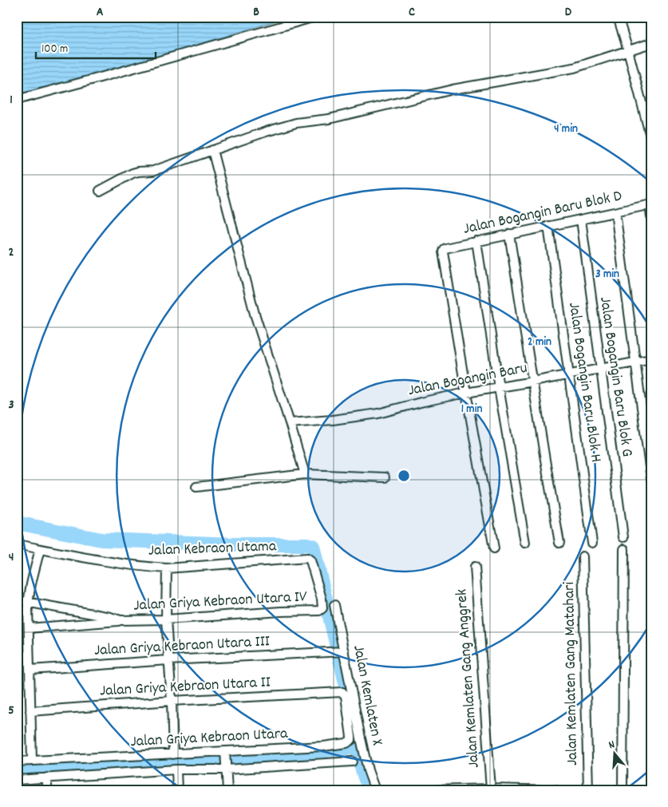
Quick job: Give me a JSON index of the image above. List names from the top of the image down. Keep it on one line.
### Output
{"streets":{"street":["Jalan Bogangin Baru Blok D","Jalan Bogangin Baru Blok G","Jalan Bogangin Baru","Jalan Bogangin Baru Blok H","Jalan Kebraon Utama","Jalan Griya Kebraon Utara IV","Jalan Griya Kebraon Utara III","Jalan Kemlaten Gang Matahari","Jalan Kemlaten Gang Anggrek","Jalan Griya Kebraon Utara II","Jalan Kemlaten X","Jalan Griya Kebraon Utara"]},"crossings":[["Jalan Bogangin Baru Blok D","Jalan Bogangin Baru Blok G"],["Jalan Bogangin Baru Blok D","Jalan Bogangin Baru"],["Jalan Bogangin Baru Blok D","Jalan Bogangin Baru Blok H"],["Jalan Bogangin Baru Blok G","Jalan Bogangin Baru"],["Jalan Bogangin Baru","Jalan Bogangin Baru Blok H"],["Jalan Kebraon Utama","Jalan Griya Kebraon Utara IV"],["Jalan Griya Kebraon Utara III","Jalan Kemlaten X"],["Jalan Griya Kebraon Utara II","Jalan Griya Kebraon Utara"]],"scale_bar":"100 m","north":"top","grid":{"columns":["A","B","C","D"],"rows":["1","2","3","4","5"]},"rings":["4 min","3 min","2 min","1 min"]}
